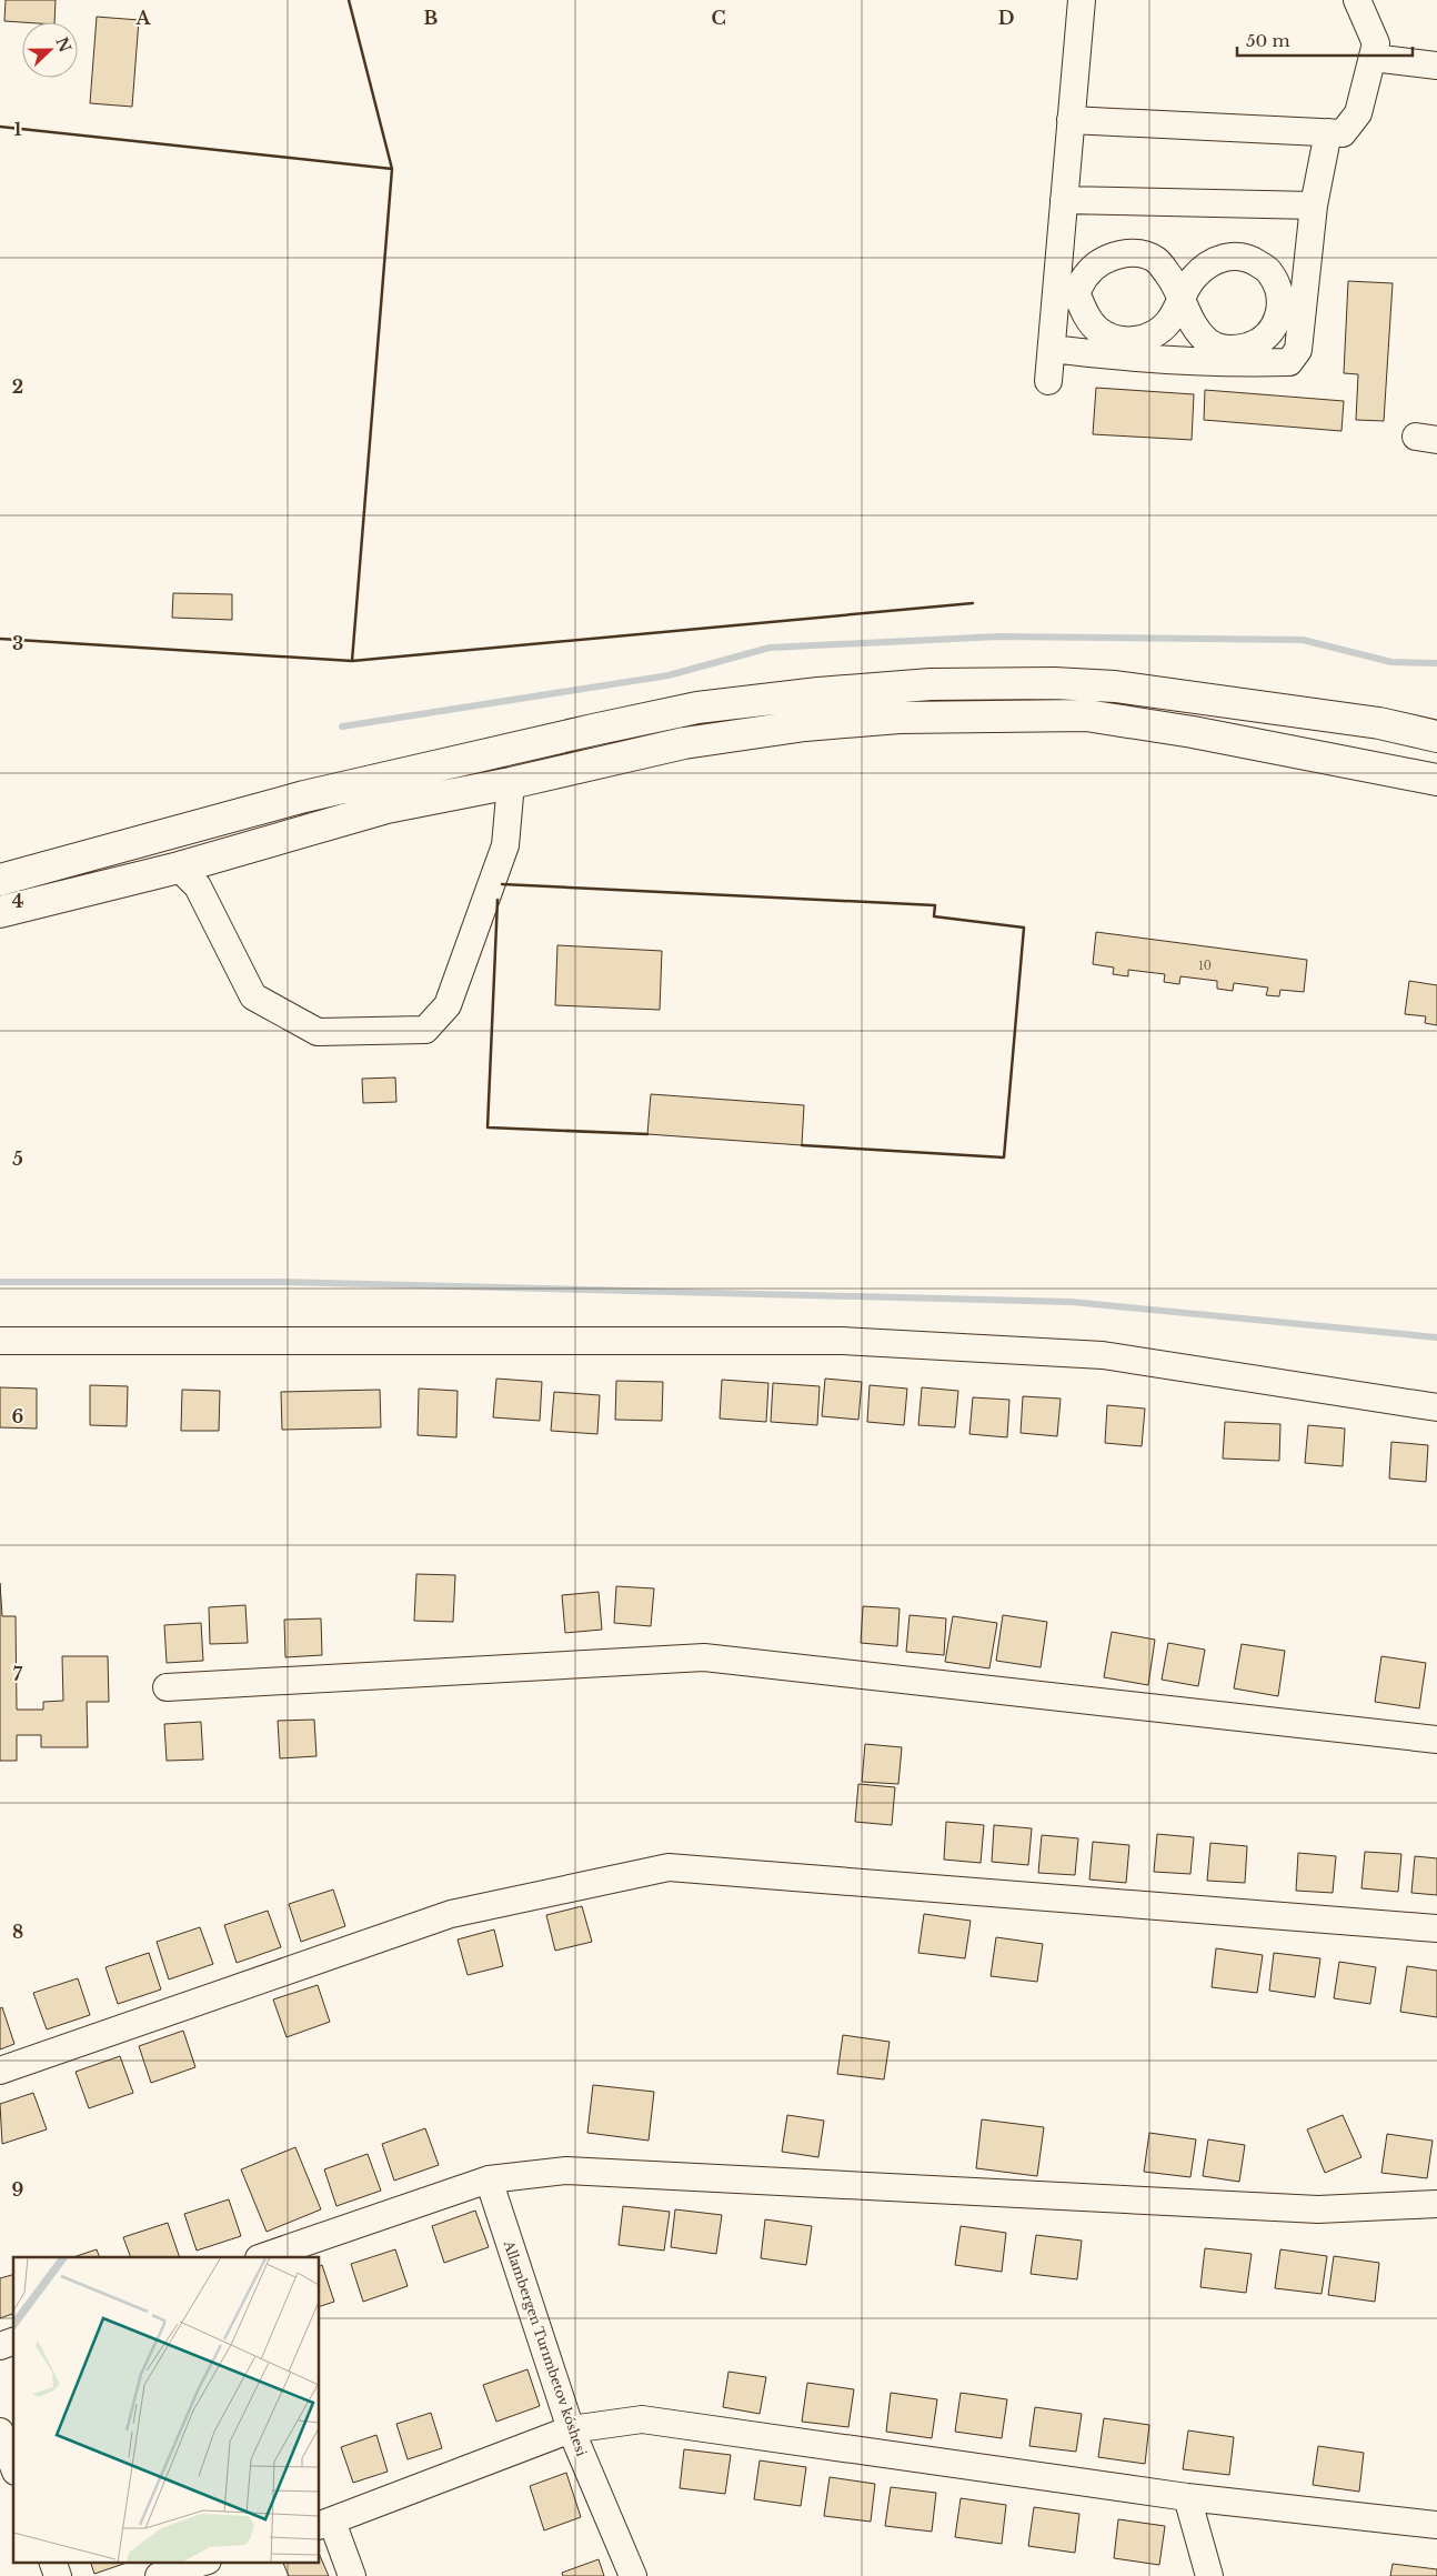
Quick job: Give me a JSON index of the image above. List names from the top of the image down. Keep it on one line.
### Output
{"streets":{"street":["Allambergen Turımbetov kóshesi"]},"house_numbers":["10"],"scale_bar":"50 m","north":"right","grid":{"columns":["A","B","C","D"],"rows":["1","2","3","4","5","6","7","8","9"]}}
